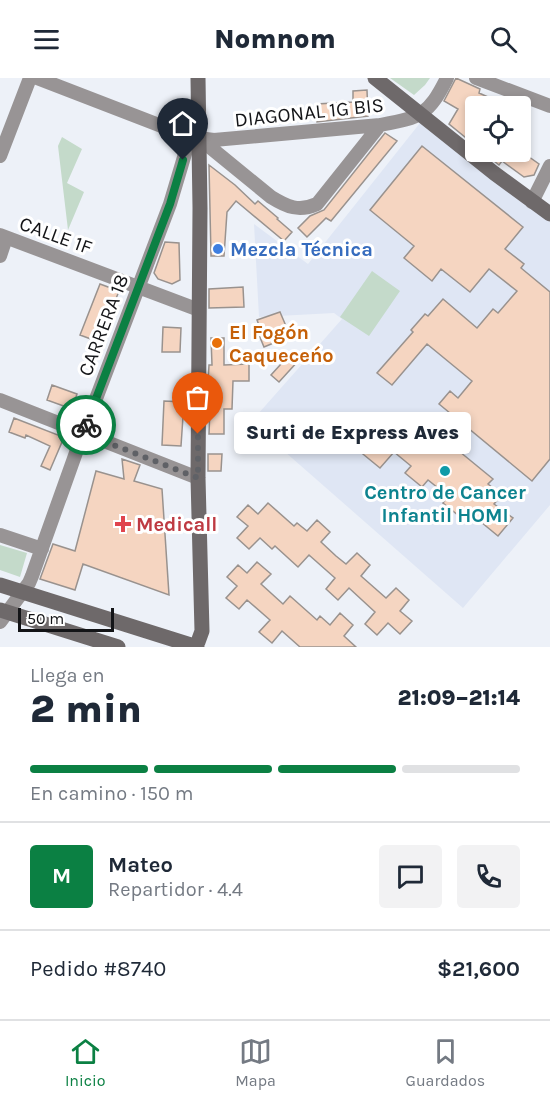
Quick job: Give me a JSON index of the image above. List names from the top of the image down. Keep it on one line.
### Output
{"streets":{"street":["DIAGONAL 1G BIS","CALLE 1F","CARRERA 18"]},"crossings":[["DIAGONAL 1G BIS","CARRERA 18"],["CALLE 1F","CARRERA 18"]],"places":{"other":["Mezcla Técnica","El Fogón Caqueceńo","Surti de Express Aves","Centro de Cancer Infantil HOMI"],"health":["Medicall"]},"scale_bar":"50 m","page":{"header":"Nomnom","bubble":"Surti de Express Aves","scale":"50 m","heading":["2 min","Llega en","21:09–21:14"],"panel":["Mateo","Repartidor · 4.4","Pedido #8740","$21,600"],"bar":"En camino · 150 m","round":"M","tabs":["Inicio","Mapa","Guardados"]}}
